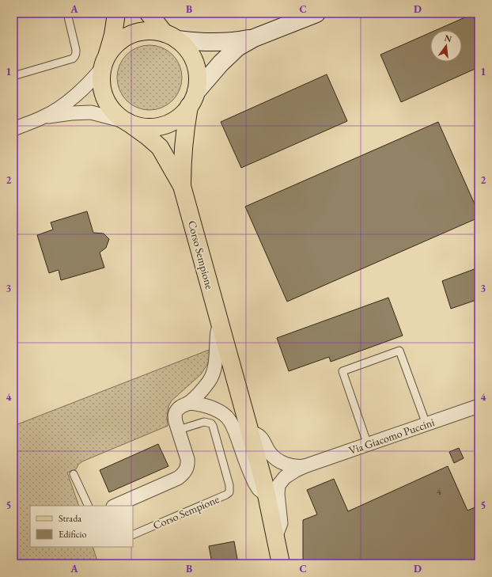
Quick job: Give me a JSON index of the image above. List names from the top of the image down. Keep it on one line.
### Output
{"streets":{"main road":["Corso Sempione"],"street":["Via Giacomo Puccini"]},"crossings":[["Corso Sempione","Via Giacomo Puccini"]],"house_numbers":["4"],"legend":["Strada","Edificio"],"north":"top","grid":{"columns":["A","B","C","D"],"rows":["1","2","3","4","5"]}}
